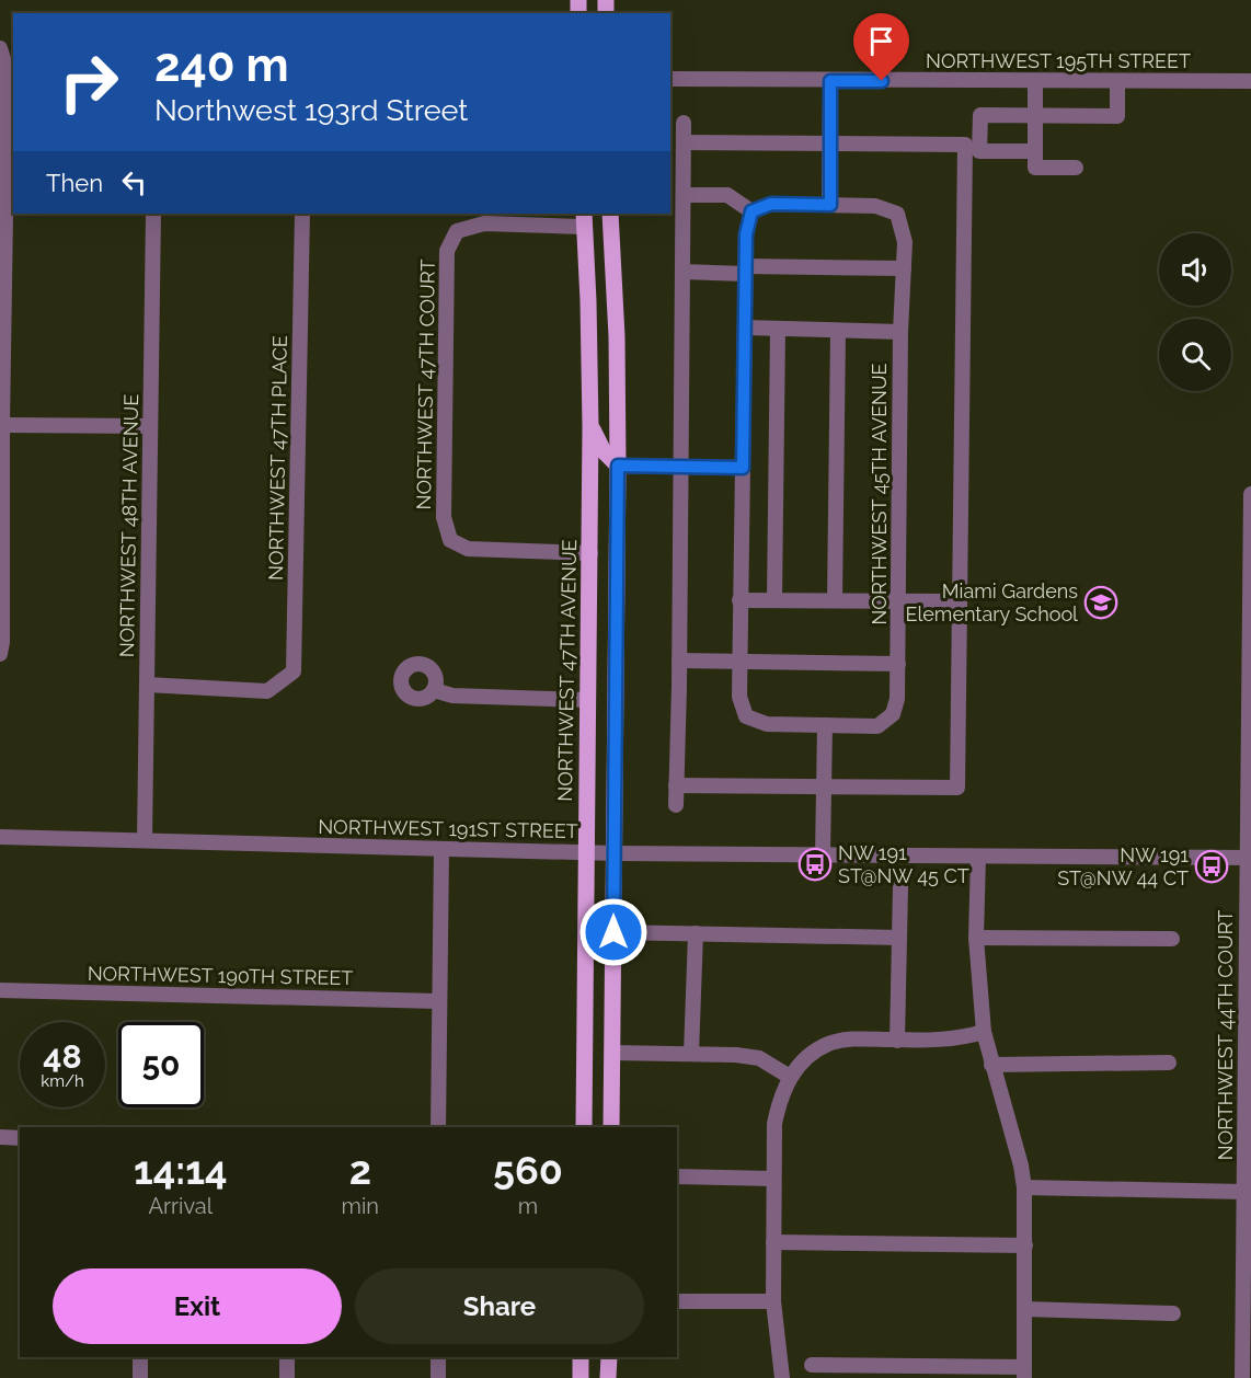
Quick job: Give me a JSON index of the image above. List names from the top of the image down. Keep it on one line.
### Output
{"streets":{"main road":["NORTHWEST 47TH AVENUE"],"street":["NORTHWEST 195TH STREET","NORTHWEST 47TH COURT","NORTHWEST 47TH PLACE","NORTHWEST 45TH AVENUE","NORTHWEST 48TH AVENUE","NORTHWEST 191ST STREET","NORTHWEST 190TH STREET","NORTHWEST 44TH COURT"]},"crossings":[["NORTHWEST 47TH COURT","NORTHWEST 47TH AVENUE"],["NORTHWEST 47TH PLACE","NORTHWEST 48TH AVENUE"],["NORTHWEST 48TH AVENUE","NORTHWEST 191ST STREET"],["NORTHWEST 47TH AVENUE","NORTHWEST 191ST STREET"],["NORTHWEST 191ST STREET","NORTHWEST 44TH COURT"]],"places":{"school or university":["Miami Gardens Elementary School"],"bus stop":["NW 191 ST@NW 45 CT","NW 191 ST@NW 44 CT"]},"page":{"turn":["240 m","Northwest 193rd Street"],"then":"Then","speed":"48 km/h","limit":"50","eta":["14:14","Arrival","2","min","560","m"],"buttons":["Exit","Share"]}}
